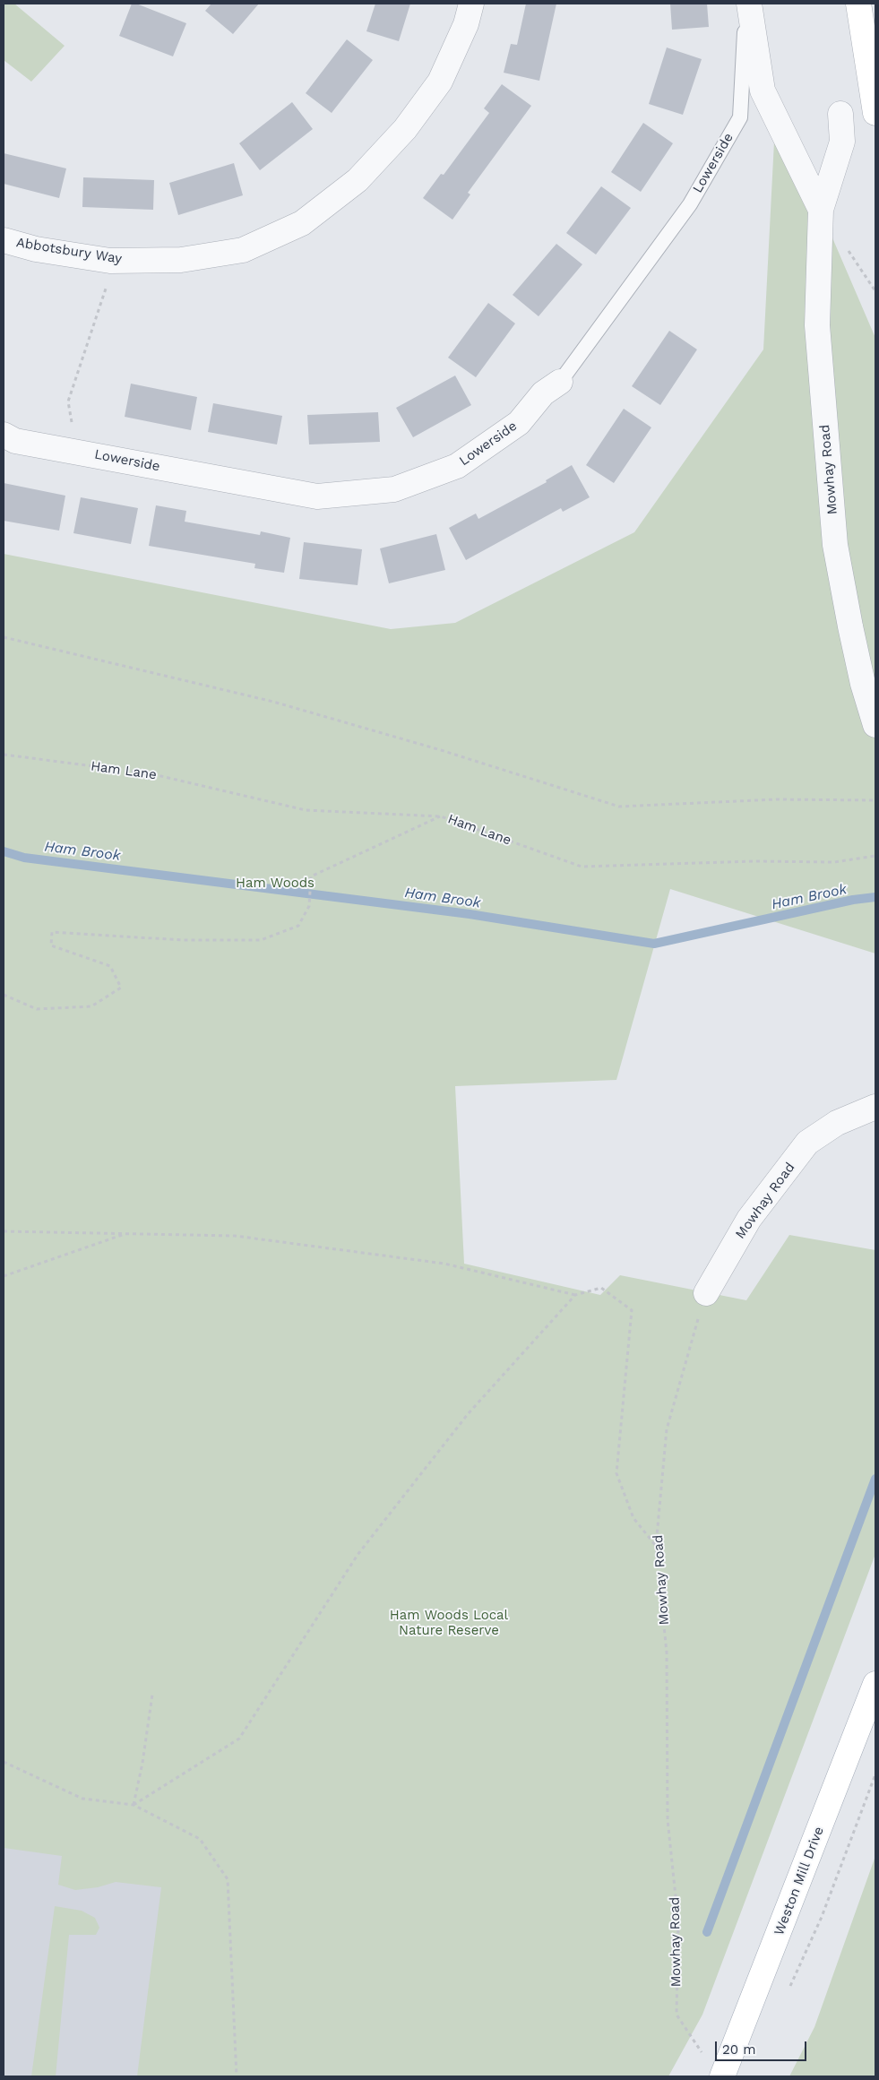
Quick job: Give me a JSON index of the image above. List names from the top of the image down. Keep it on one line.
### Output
{"streets":{"main road":["Weston Mill Drive"],"street":["Lowerside","Abbotsbury Way","Mowhay Road"],"path":["Ham Lane"]},"crossings":[["Mowhay Road","Weston Mill Drive"]],"water":["Ham Brook"],"parks":["Ham Woods","Ham Woods Local Nature Reserve"],"scale_bar":"20 m"}
